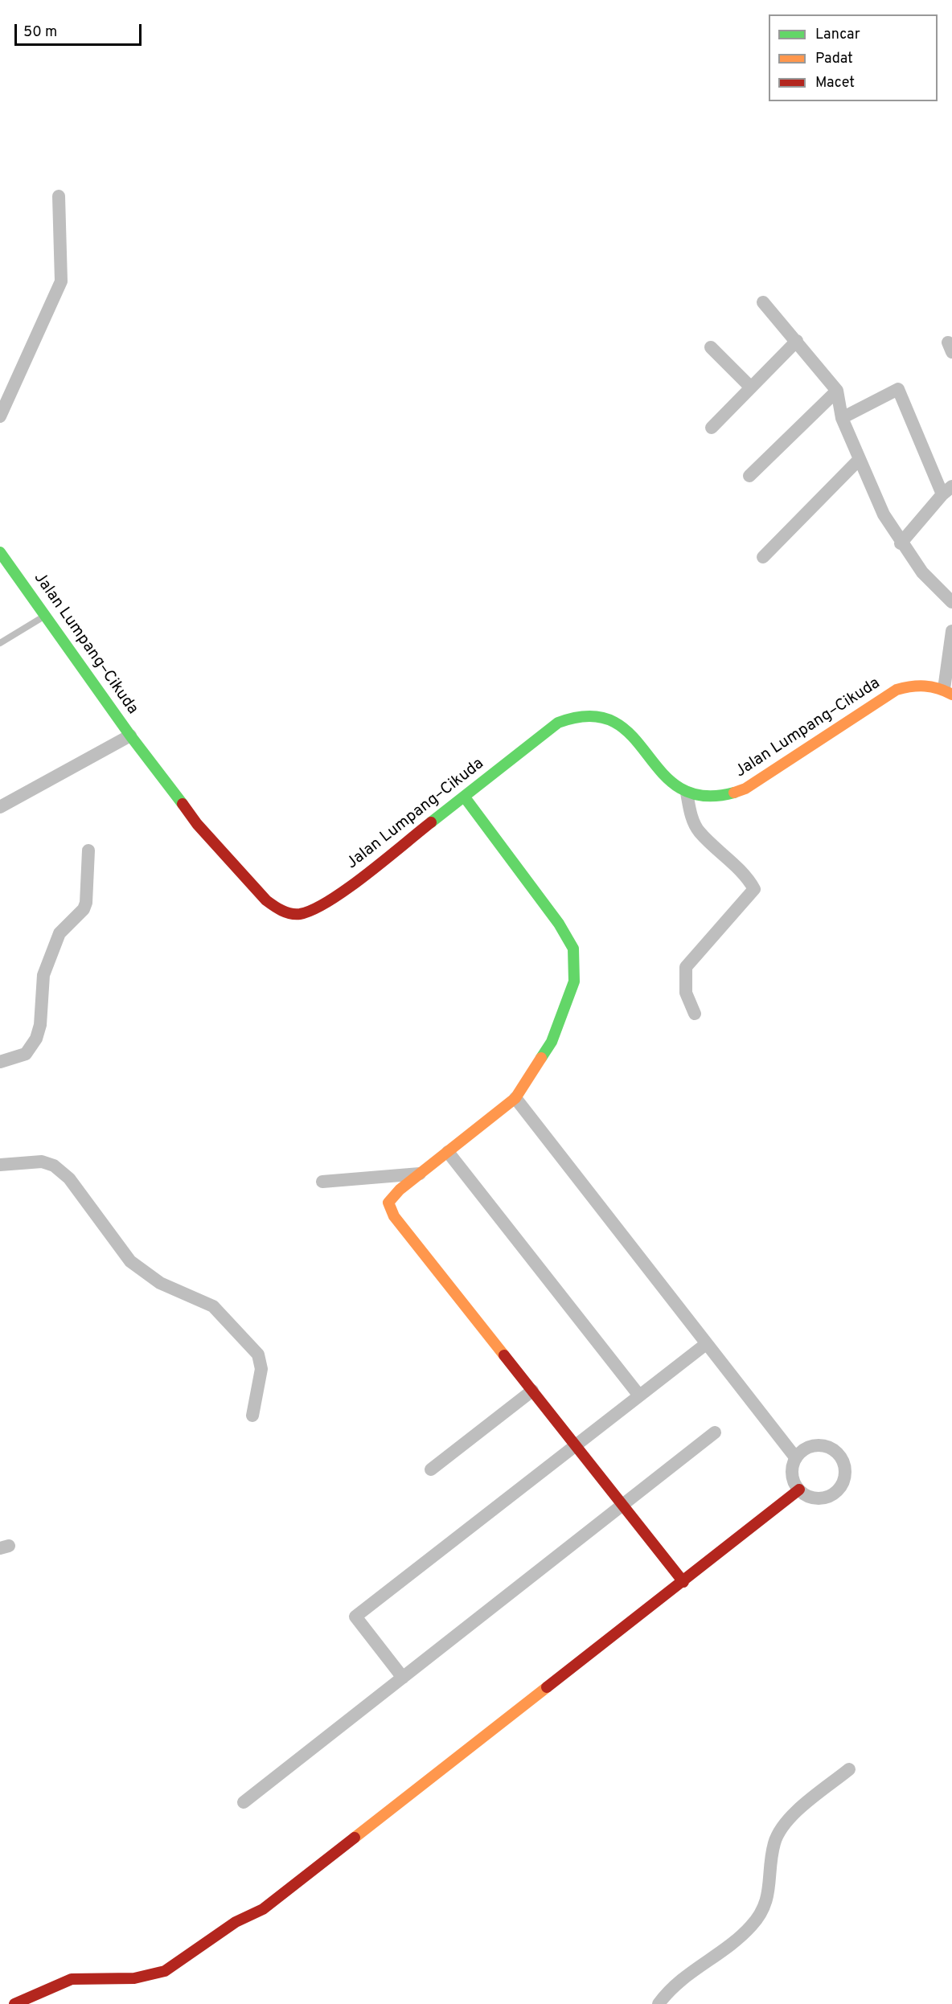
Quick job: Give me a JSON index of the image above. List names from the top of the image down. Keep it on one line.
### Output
{"streets":{"street":["Jalan Lumpang–Cikuda"]},"legend":["Lancar","Padat","Macet"],"scale_bar":"50 m"}
